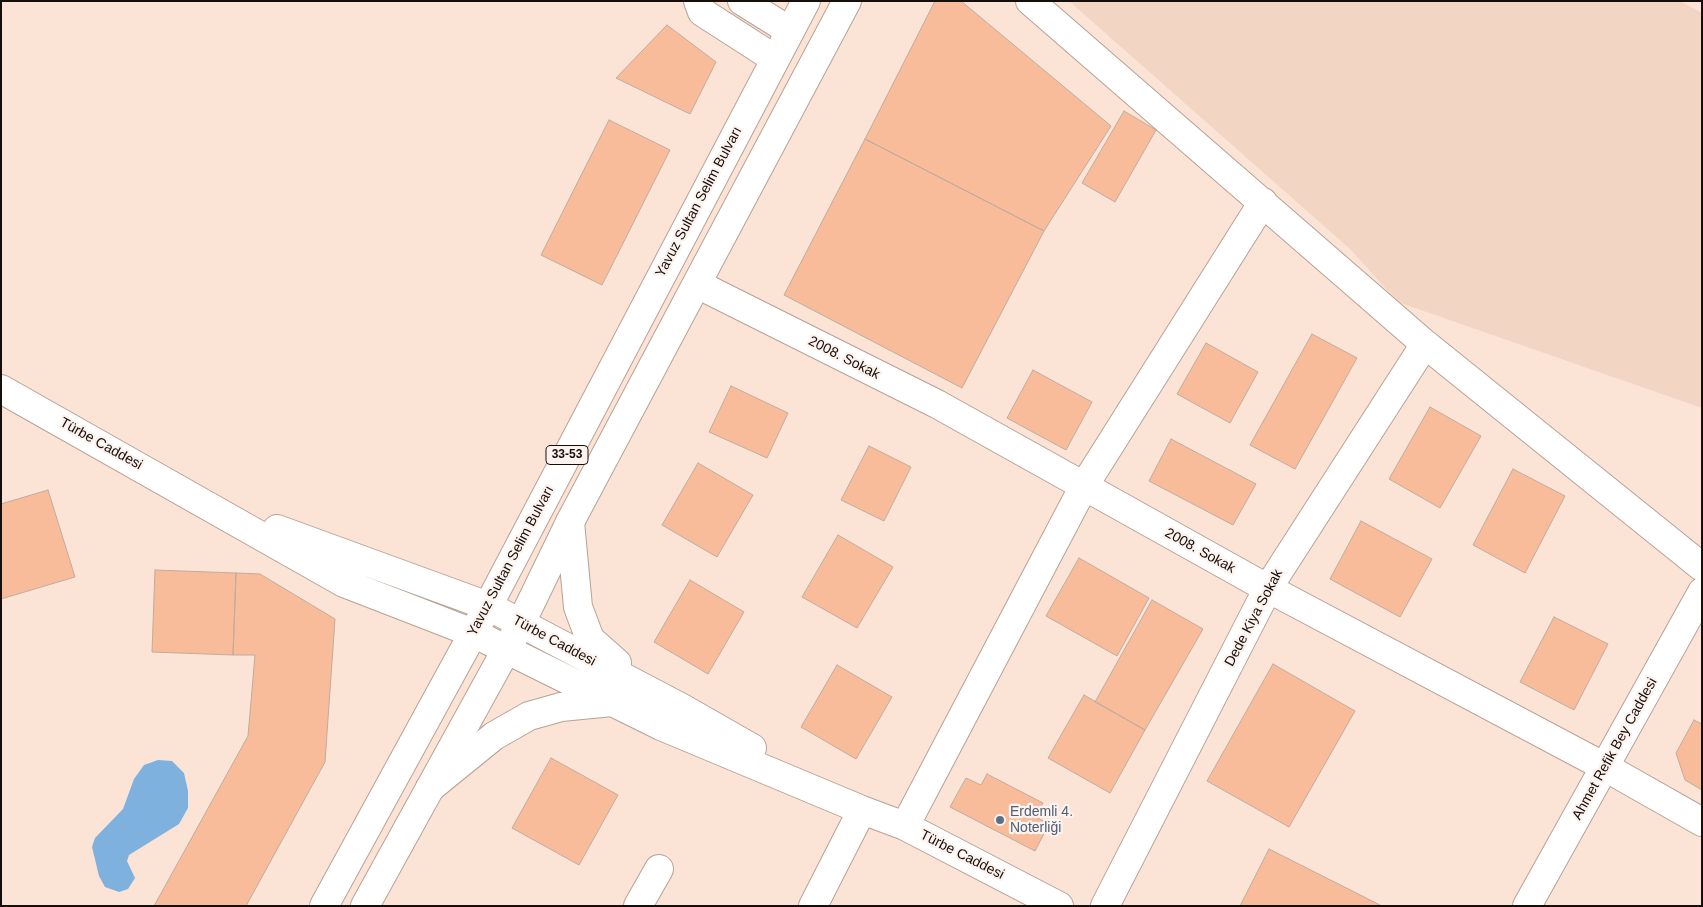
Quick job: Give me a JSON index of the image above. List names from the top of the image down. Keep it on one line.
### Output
{"streets":{"street":["Yavuz Sultan Selim Bulvarı","2008. Sokak","Türbe Caddesi","33-53","Dede Kiya Sokak","Ahmet Refik Bey Caddesi"]},"crossings":[["Yavuz Sultan Selim Bulvarı","Türbe Caddesi"],["2008. Sokak","33-53"],["2008. Sokak","Dede Kiya Sokak"],["2008. Sokak","Ahmet Refik Bey Caddesi"],["Türbe Caddesi","33-53"]],"places":["Erdemli 4. Noterliği"]}
